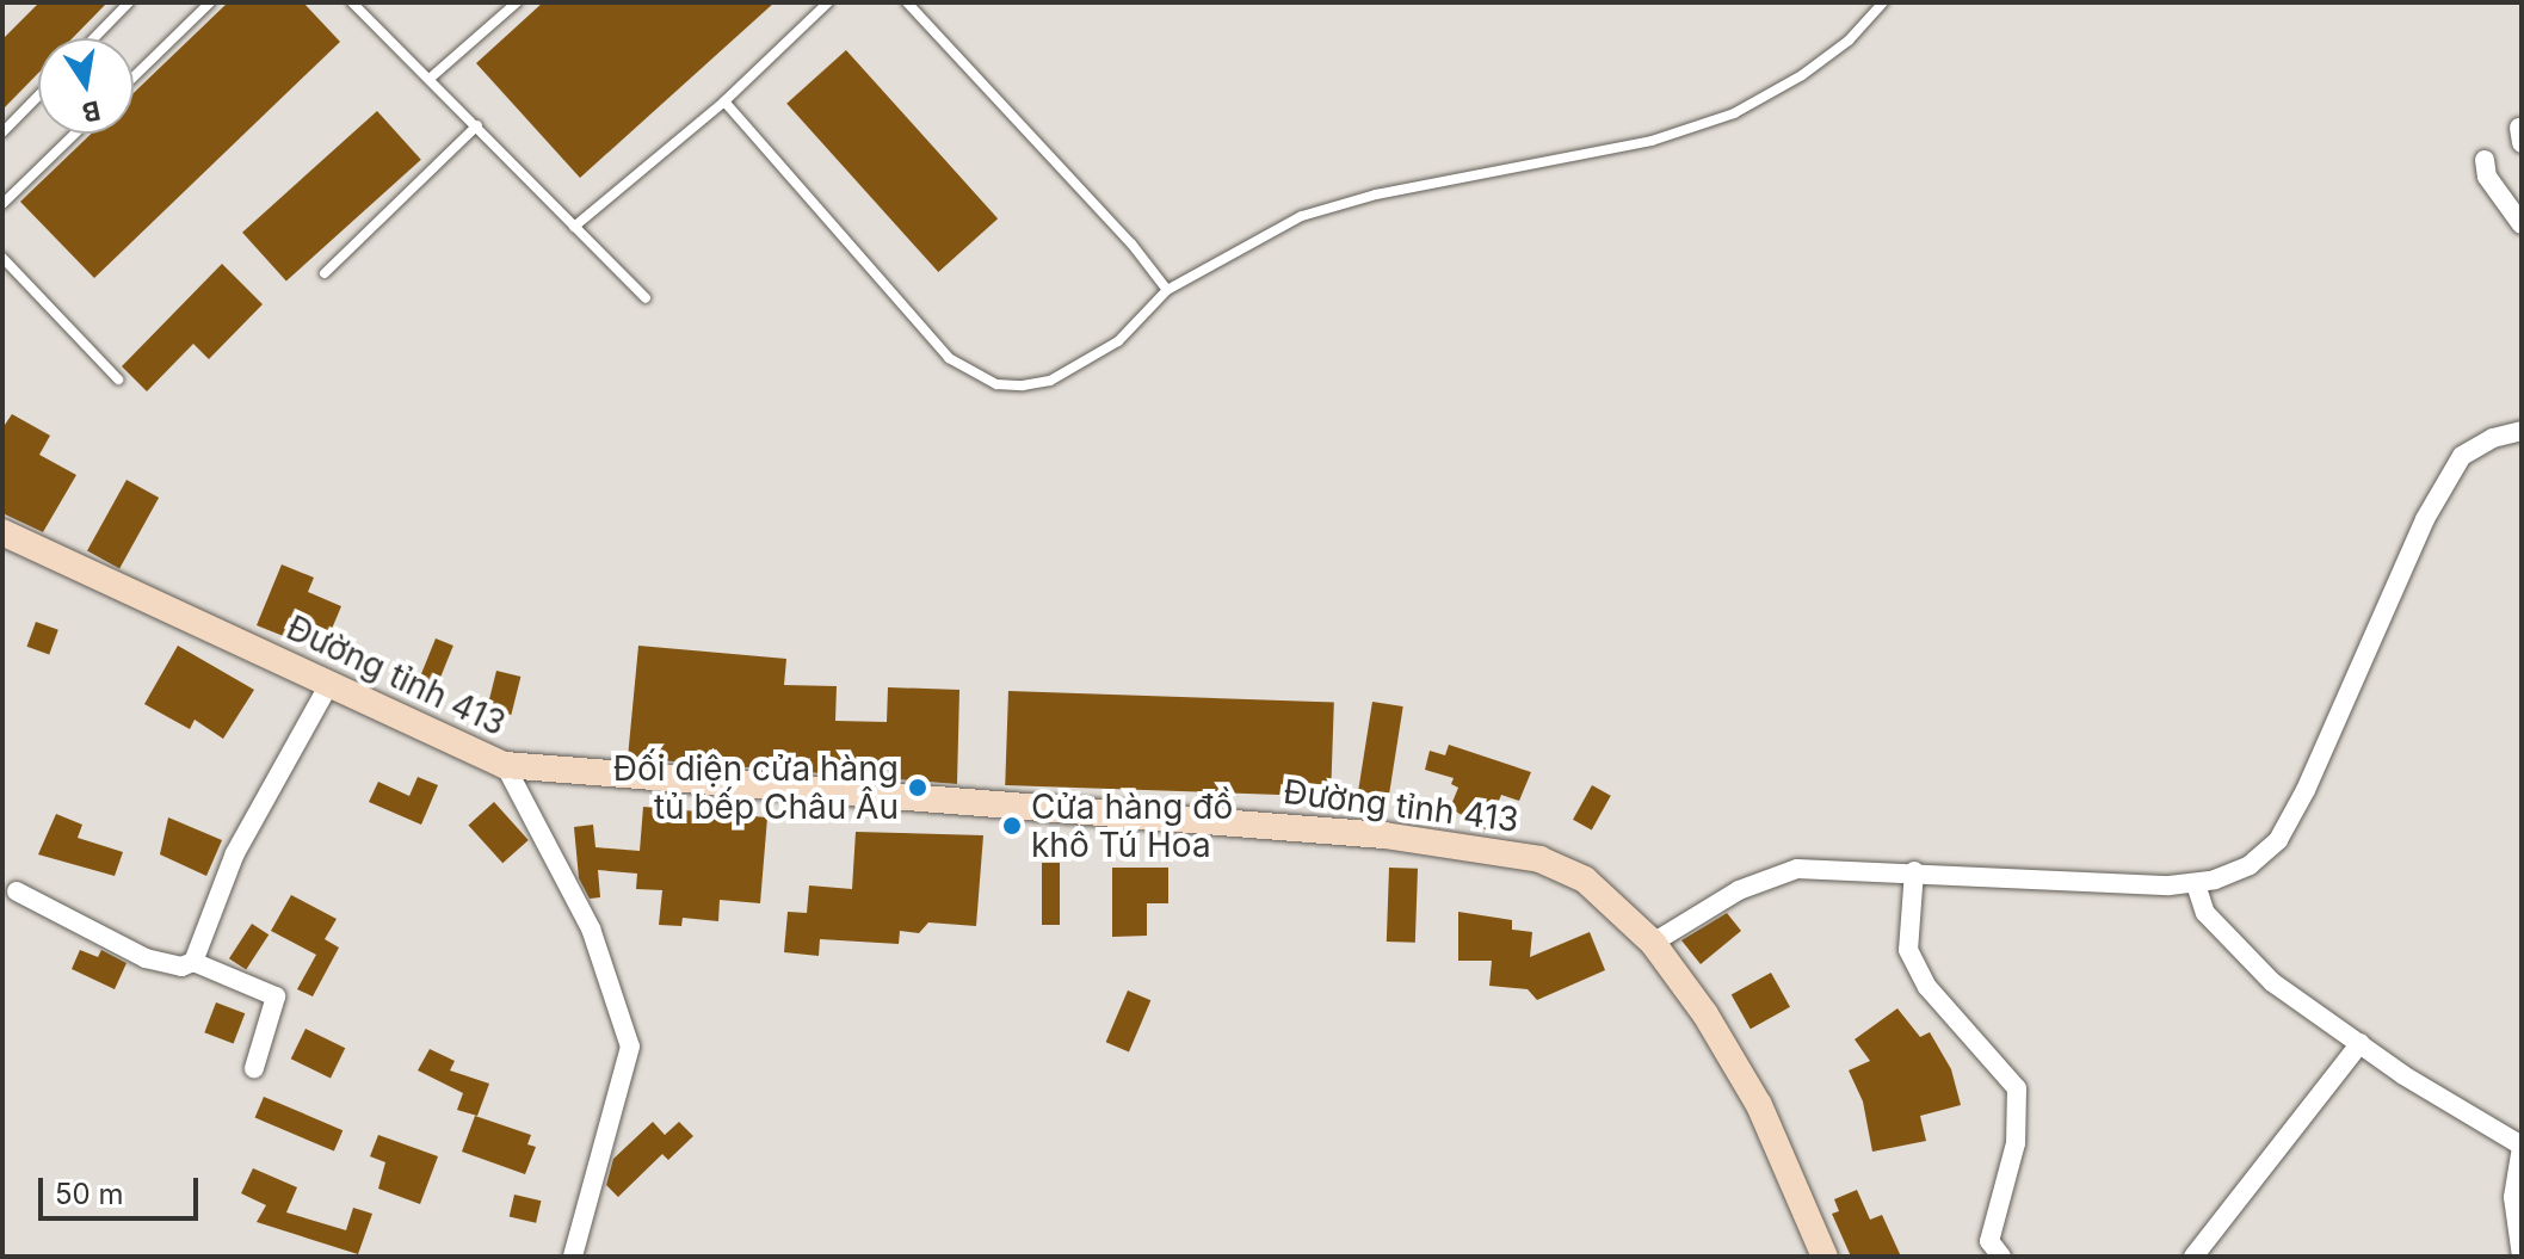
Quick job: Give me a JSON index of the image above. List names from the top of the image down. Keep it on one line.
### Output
{"streets":{"main road":["Đường tỉnh 413"]},"places":["Đối diện cửa hàng tủ bếp Châu Âu","Cửa hàng đồ khô Tú Hoa"],"scale_bar":"50 m","north":"bottom"}
